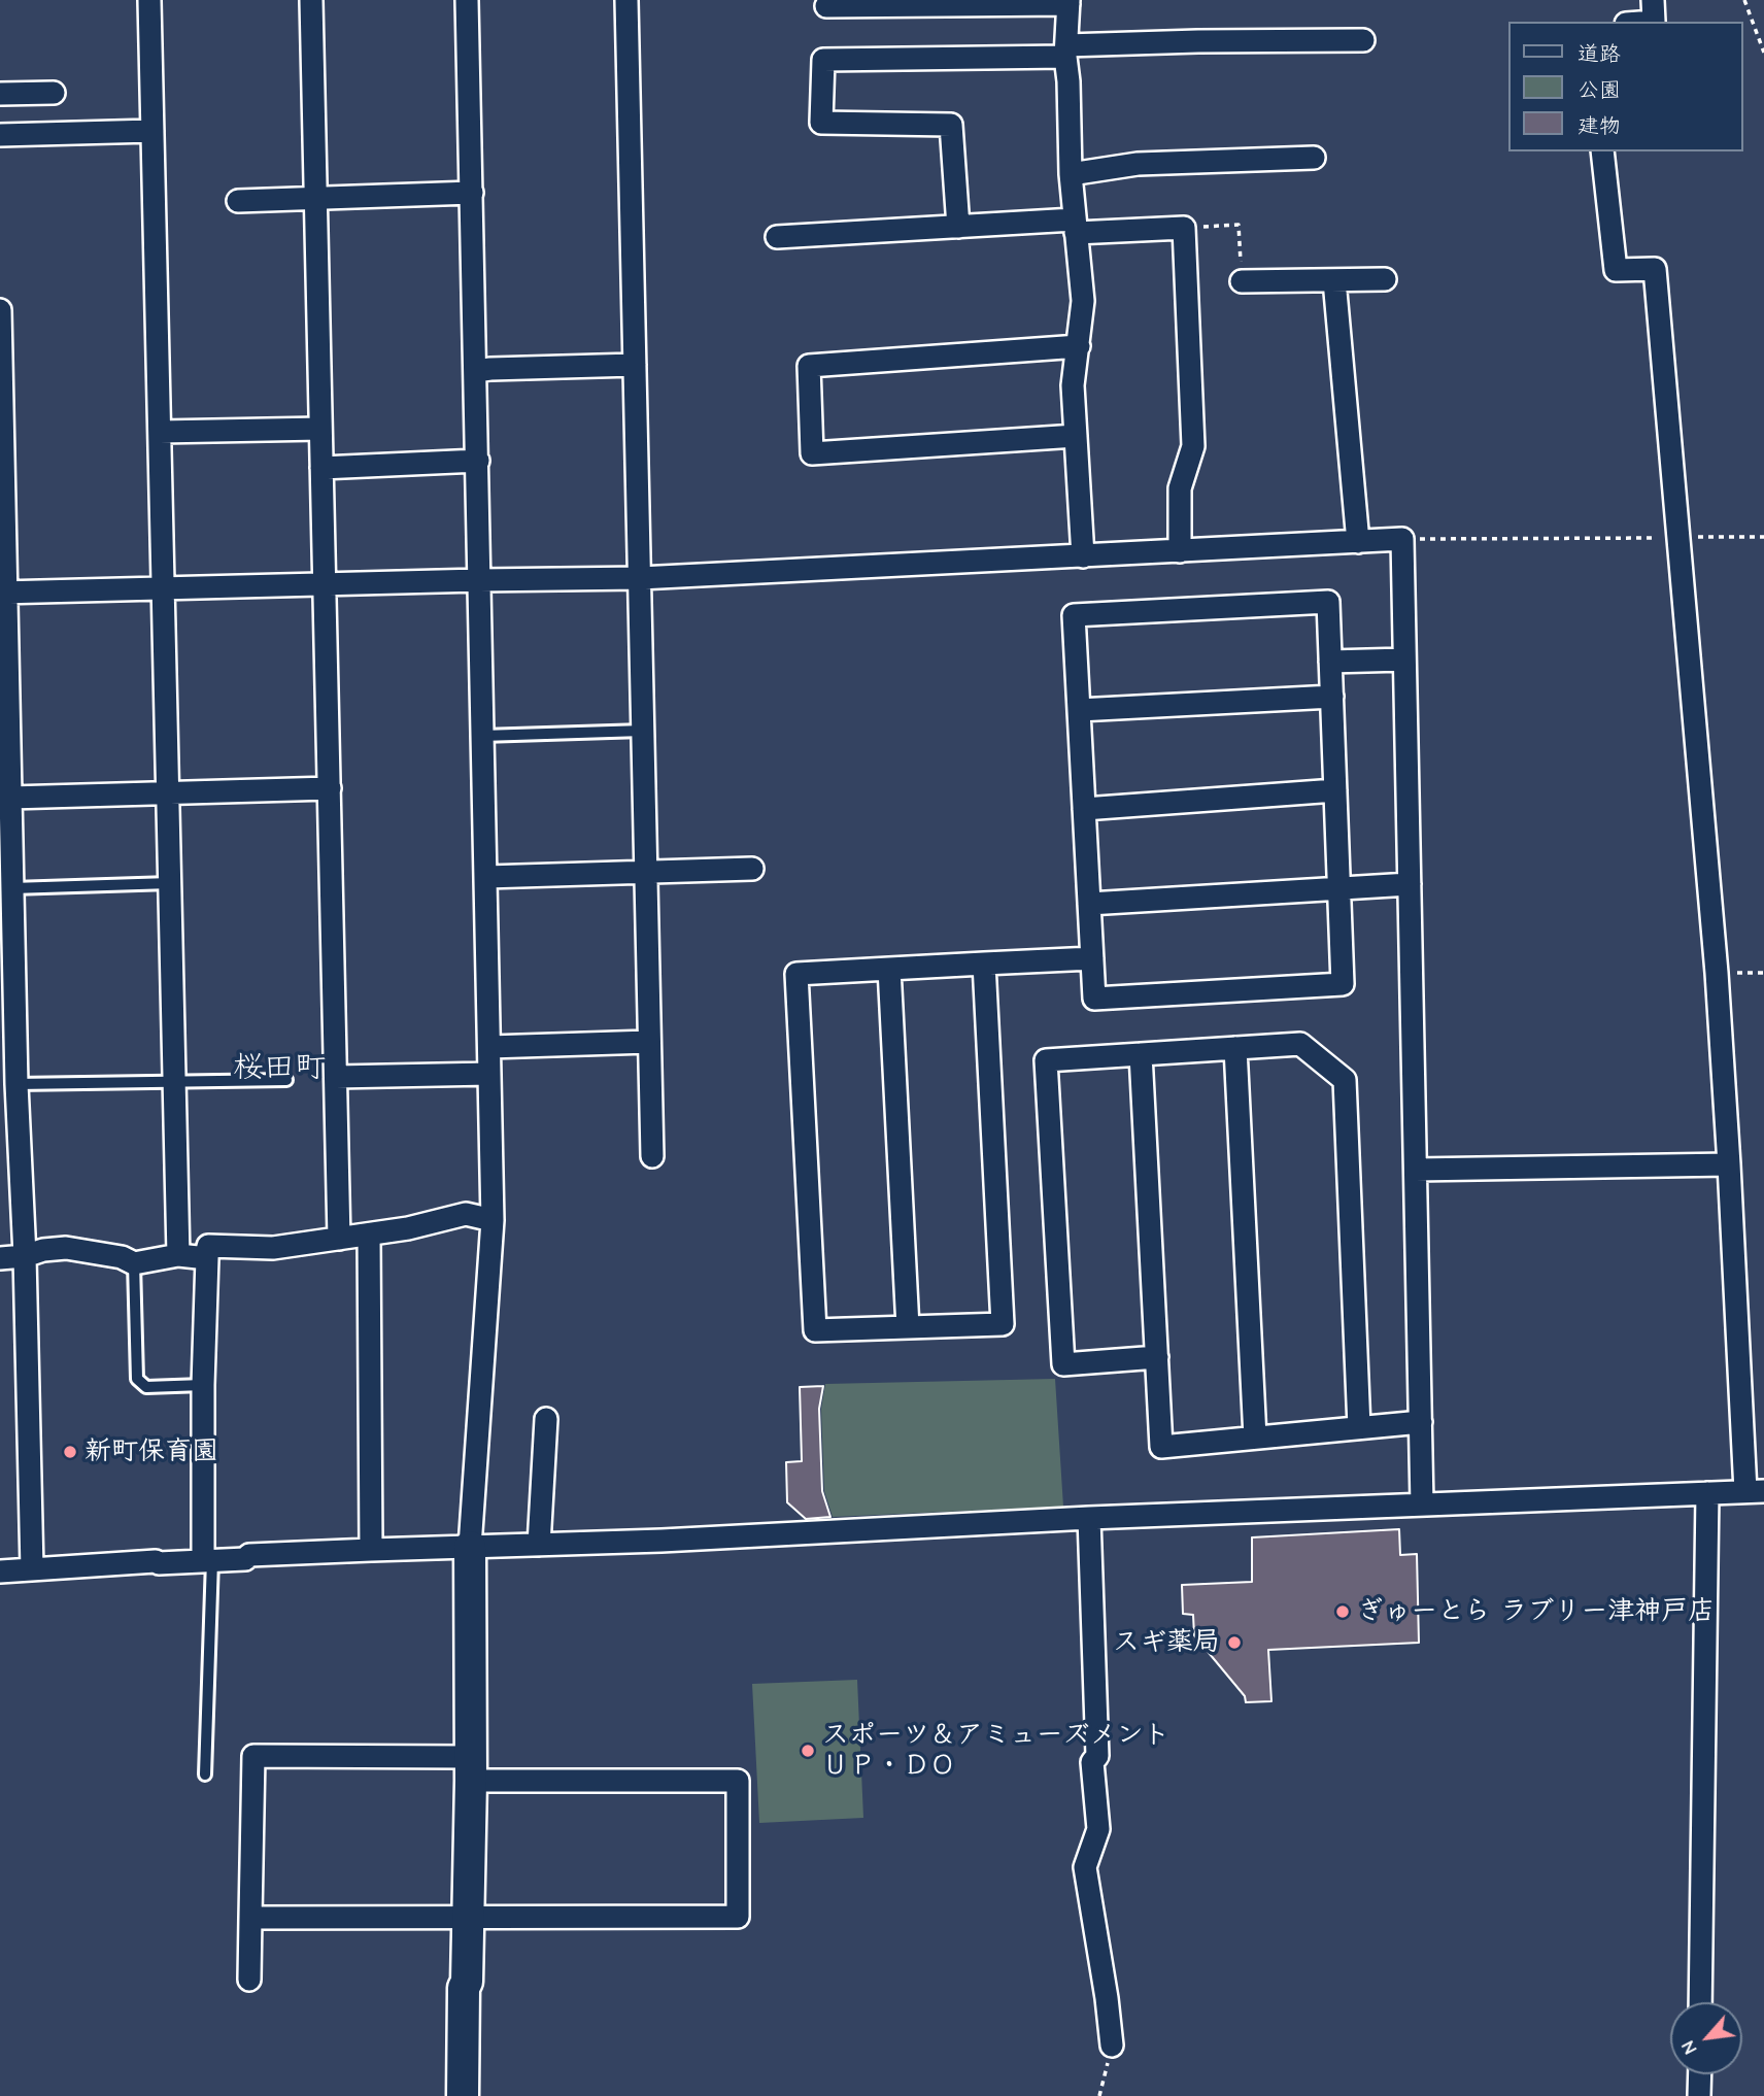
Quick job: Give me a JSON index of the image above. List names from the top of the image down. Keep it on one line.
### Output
{"districts":["桜田町"],"places":["新町保育園","ぎゅーとら ラブリー津神戸店","スギ薬局","スポーツ＆アミューズメント ＵＰ・ＤＯ"],"legend":["道路","公園","建物"],"north":"bottom left"}
